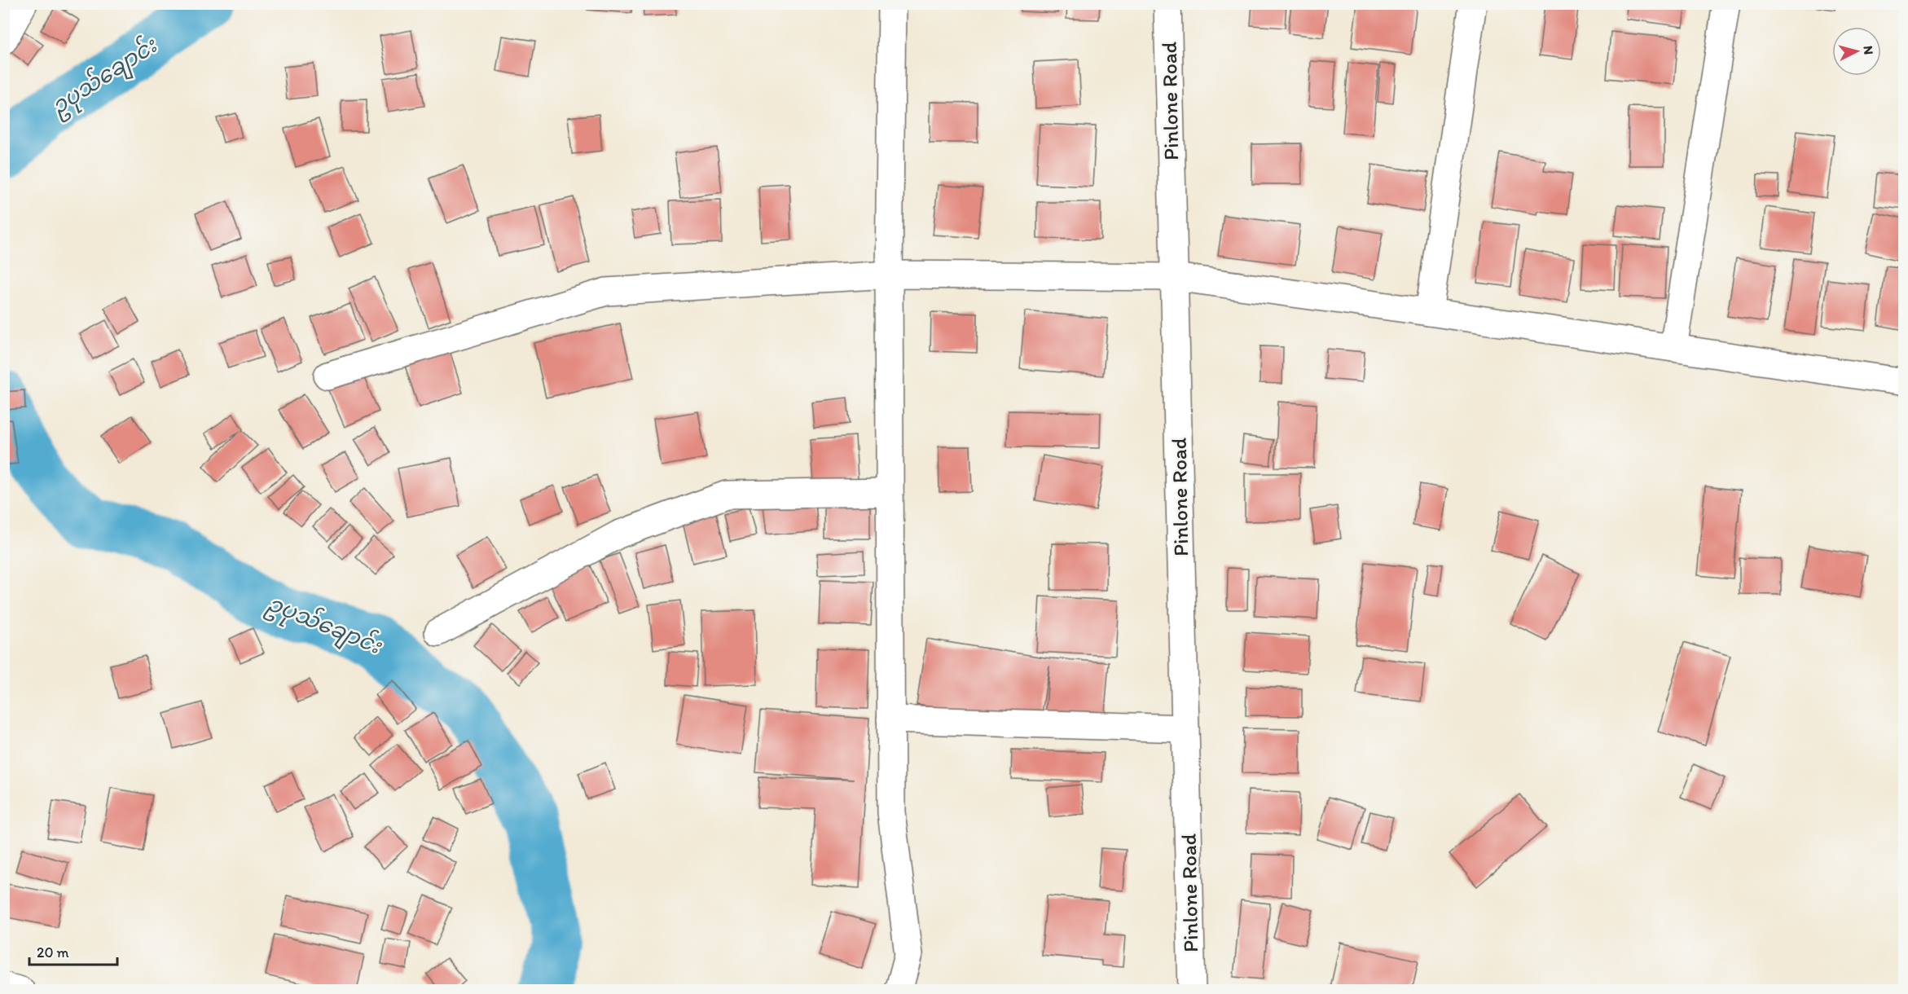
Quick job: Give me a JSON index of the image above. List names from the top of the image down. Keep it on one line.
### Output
{"streets":{"main road":["Pinlone Road"]},"water":["ဥပုသ်ချောင်း"],"scale_bar":"20 m","north":"right"}
